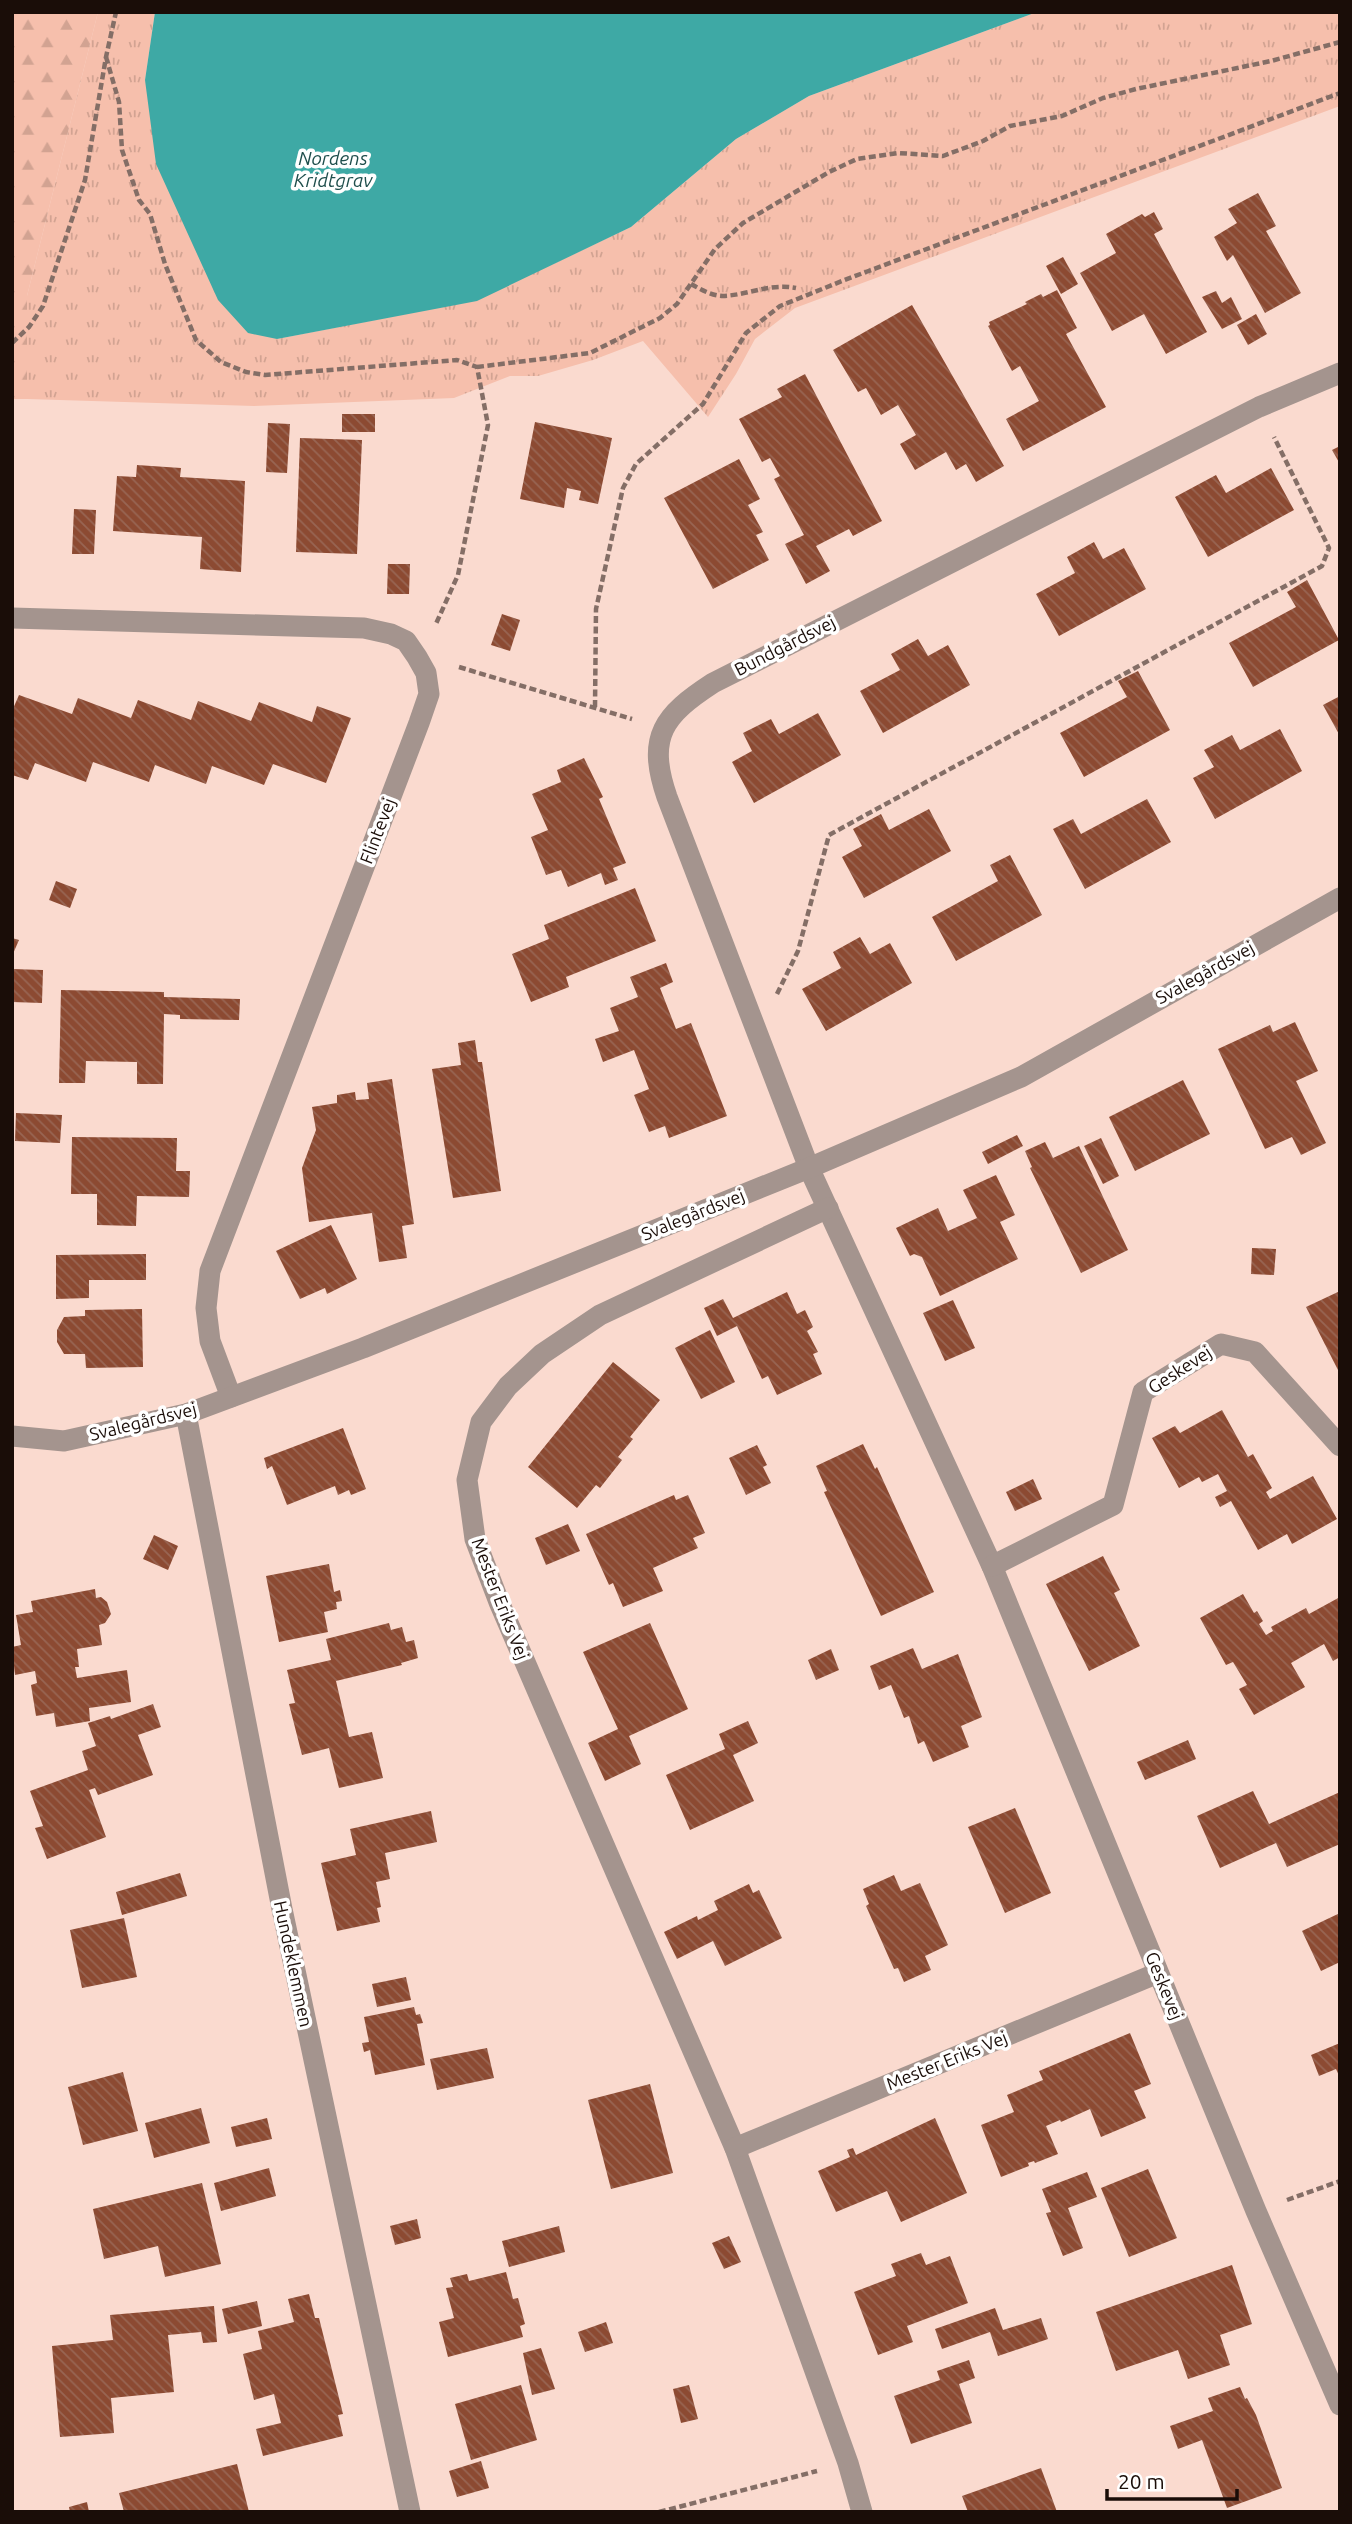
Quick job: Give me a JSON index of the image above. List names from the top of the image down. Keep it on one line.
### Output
{"streets":{"street":["Bundgårdsvej","Flintevej","Svalegårdsvej","Geskevej","Mester Eriks Vej","Hundeklemmen"]},"crossings":[["Flintevej","Svalegårdsvej"],["Svalegårdsvej","Geskevej"],["Svalegårdsvej","Hundeklemmen"],["Geskevej","Mester Eriks Vej"]],"water":["Nordens Kridtgrav"],"scale_bar":"20 m"}
